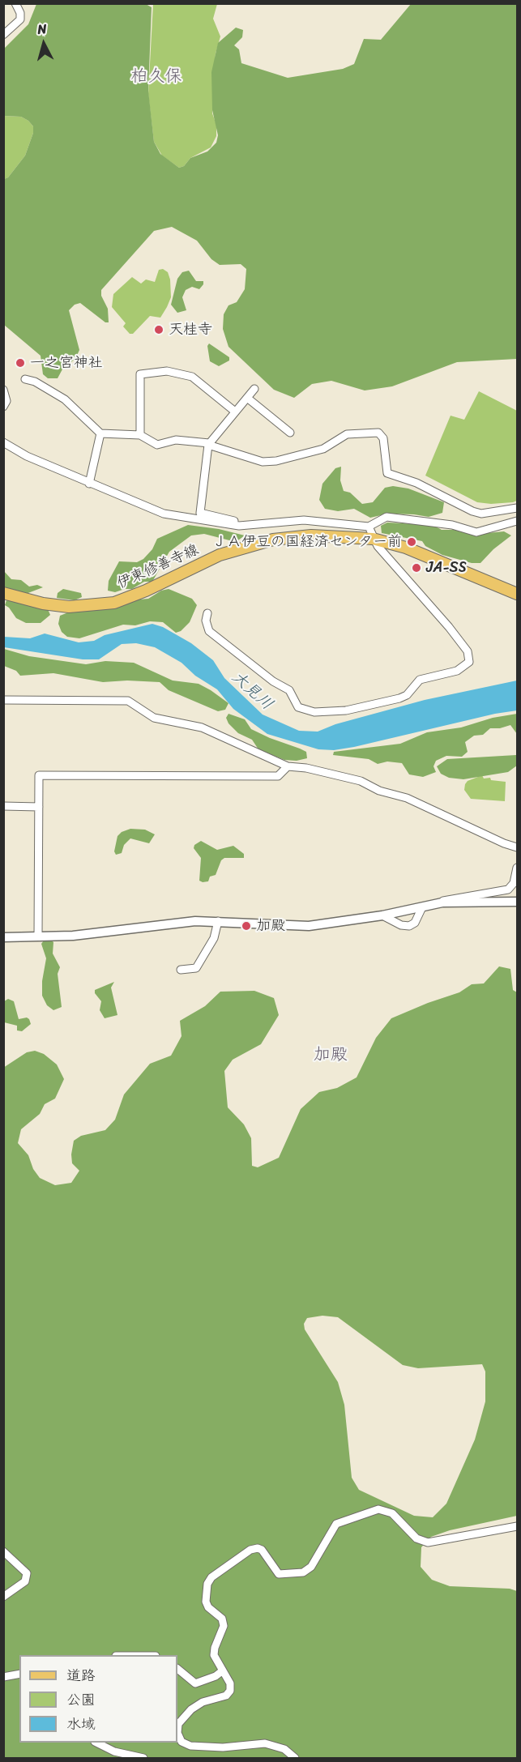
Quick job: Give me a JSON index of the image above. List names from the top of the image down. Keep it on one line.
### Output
{"streets":{"main road":["伊東修善寺線"]},"districts":["柏久保","加殿"],"water":["大見川"],"places":["天桂寺","一之宮神社","ＪＡ伊豆の国経済センター前","JA-SS","加殿"],"legend":["道路","公園","水域"],"north":"top"}
